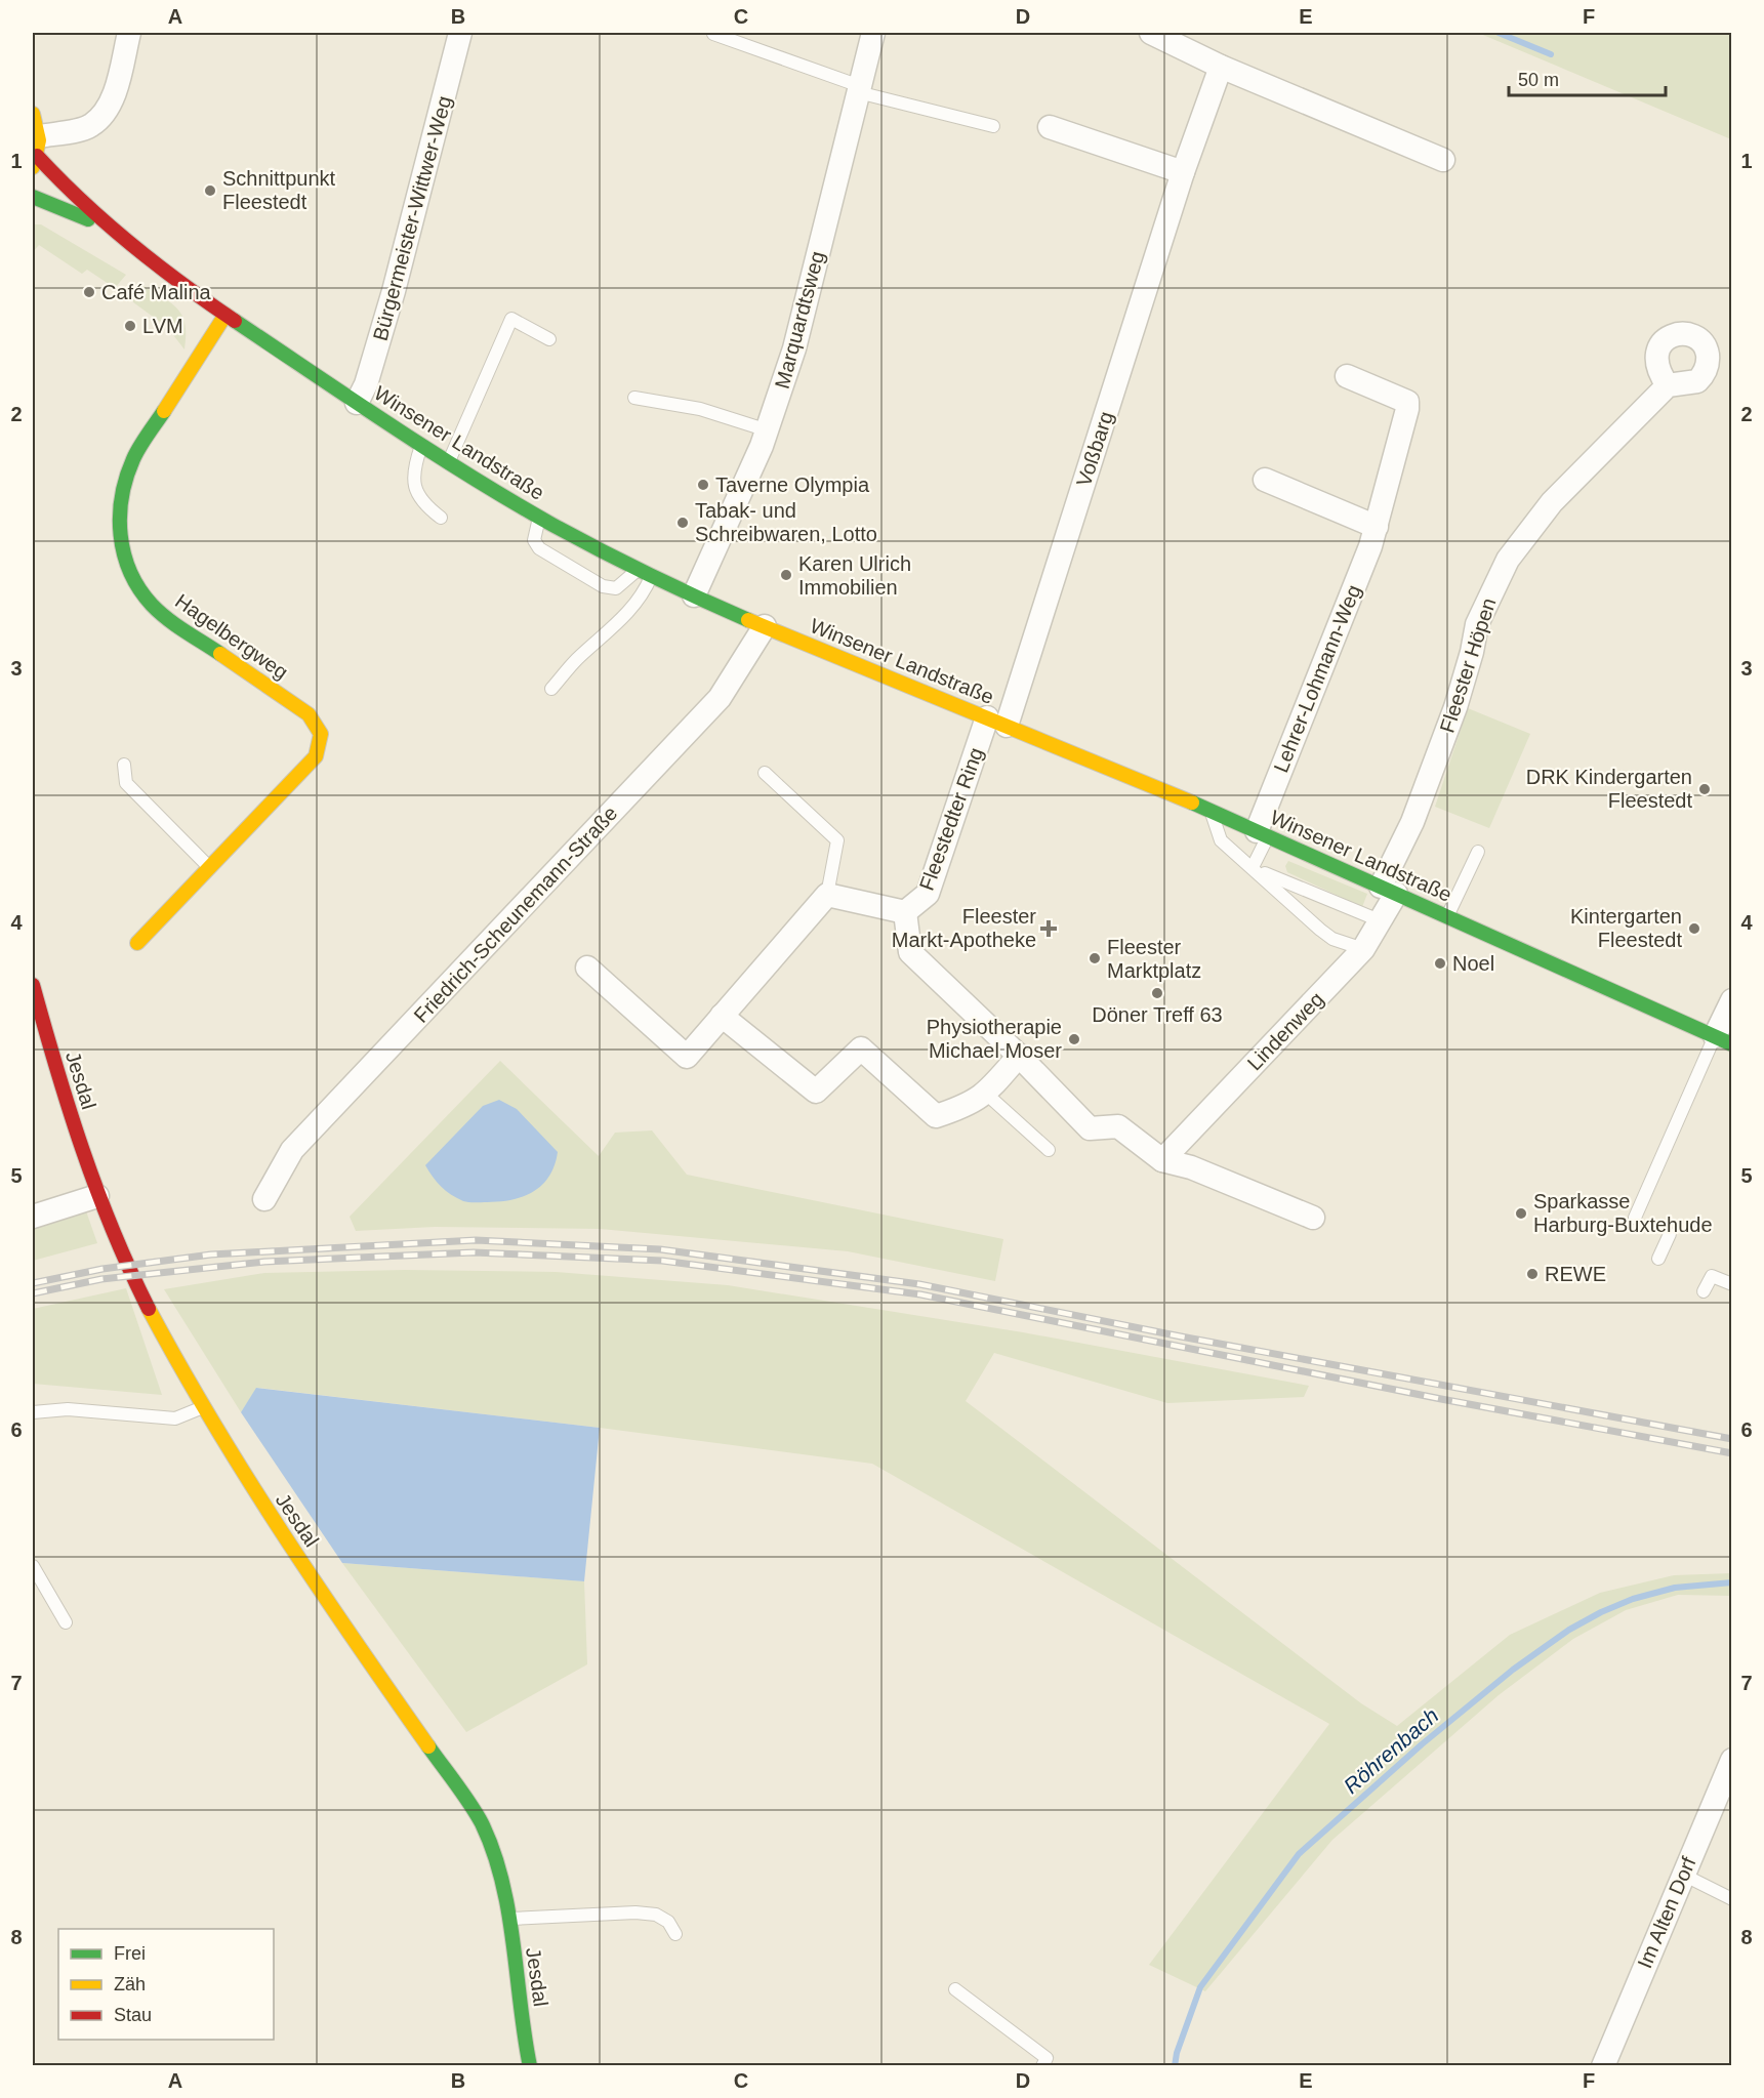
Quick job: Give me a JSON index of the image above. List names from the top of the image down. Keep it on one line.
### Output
{"streets":{"street":["Bürgermeister-Wittwer-Weg","Marquardtsweg","Winsener Landstraße","Voßbarg","Hagelbergweg","Fleester Höpen","Lehrer-Lohmann-Weg","Fleestedter Ring","Friedrich-Scheunemann-Straße","Lindenweg","Jesdal","Im Alten Dorf"]},"crossings":[["Bürgermeister-Wittwer-Weg","Winsener Landstraße"],["Marquardtsweg","Winsener Landstraße"],["Winsener Landstraße","Voßbarg"],["Winsener Landstraße","Hagelbergweg"],["Winsener Landstraße","Fleester Höpen"],["Winsener Landstraße","Lehrer-Lohmann-Weg"],["Winsener Landstraße","Fleestedter Ring"],["Winsener Landstraße","Friedrich-Scheunemann-Straße"],["Winsener Landstraße","Lindenweg"],["Voßbarg","Fleestedter Ring"],["Fleester Höpen","Lindenweg"],["Fleestedter Ring","Lindenweg"]],"water":["Röhrenbach"],"places":{"other":["Schnittpunkt Fleestedt","Café Malina","LVM","Taverne Olympia","Tabak- und Schreibwaren, Lotto","Karen Ulrich Immobilien","DRK Kindergarten Fleestedt","Kintergarten Fleestedt","Fleester Marktplatz","Noel","Döner Treff 63","Physiotherapie Michael Moser","Sparkasse Harburg-Buxtehude","REWE"],"health":["Fleester Markt-Apotheke"]},"legend":["Frei","Zäh","Stau"],"scale_bar":"50 m","grid":{"columns":["A","B","C","D","E","F"],"rows":["1","2","3","4","5","6","7","8"]}}
